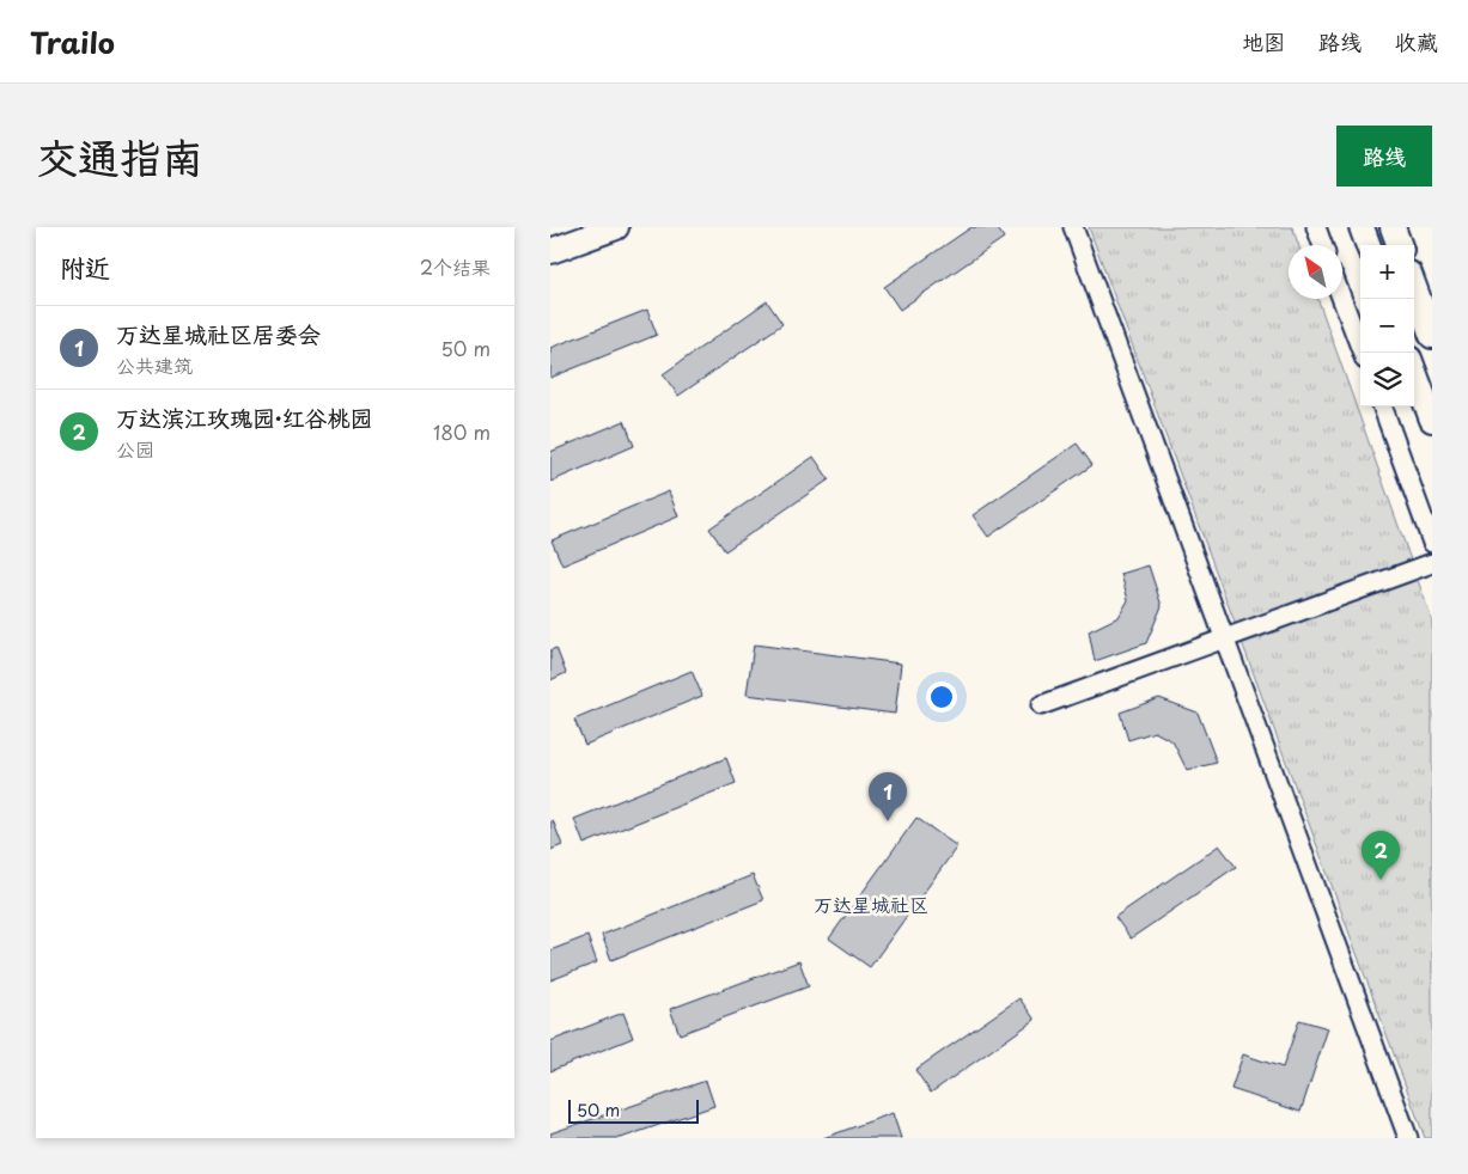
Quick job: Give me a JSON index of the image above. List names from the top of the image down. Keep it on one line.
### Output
{"districts":["万达星城社区"],"scale_bar":"50 m","north":"top left","page":{"header":"Trailo","nav":["地图","路线","收藏"],"title":"交通指南","buttons":"路线","heading":["附近","2个结果"],"map_buttons":["+","−"],"list":[{"mark":"1","name":"万达星城社区居委会","note":"公共建筑","value":"50 m"},{"mark":"2","name":"万达滨江玫瑰园·红谷桃园","note":"公园","value":"180 m"}],"pins":["1","2"],"scale":"50 m"}}
